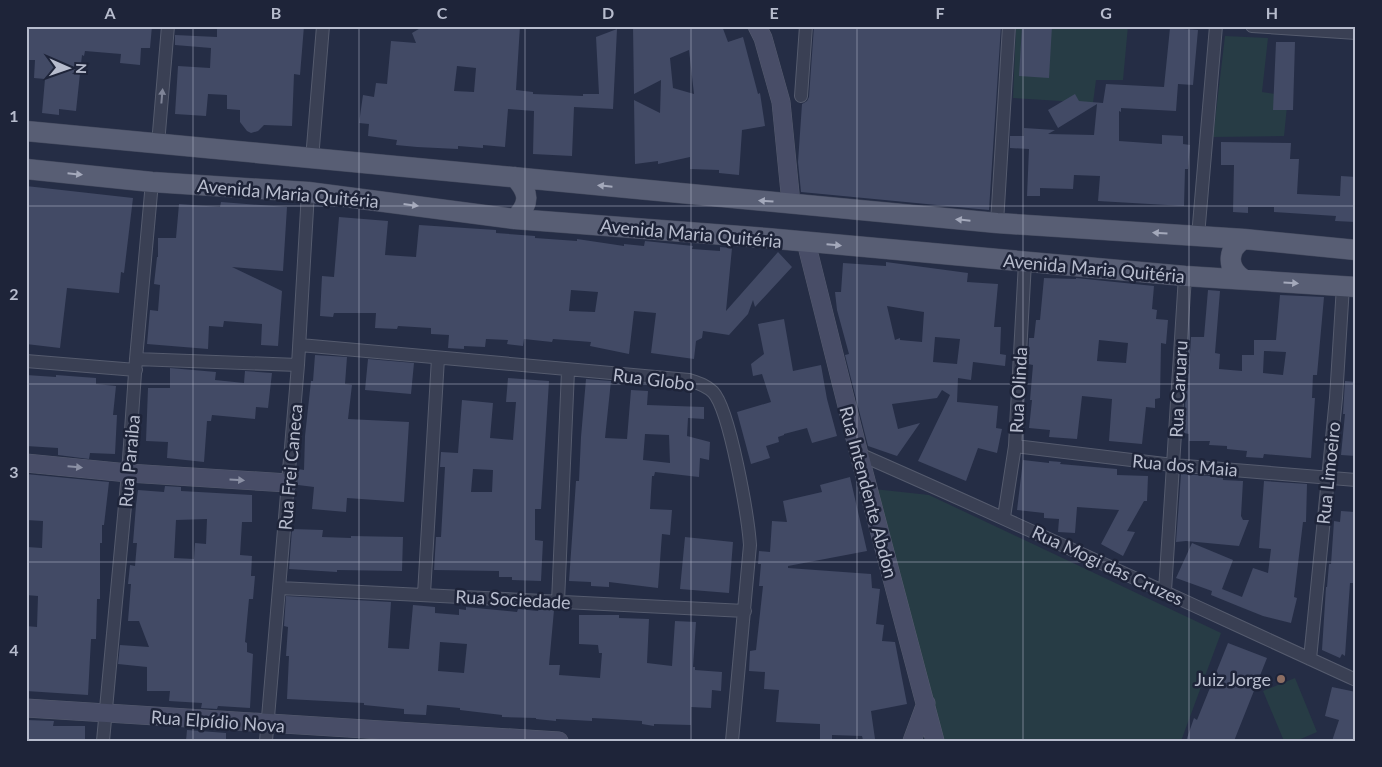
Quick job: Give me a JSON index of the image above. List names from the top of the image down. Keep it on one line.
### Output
{"streets":{"main road":["Avenida Maria Quitéria"],"street":["Rua Globo","Rua Caruaru","Rua Olinda","Rua Paraiba","Rua dos Maia","Rua Frei Caneca","Rua Limoeiro","Rua Intendente Abdon","Rua Mogi das Cruzes","Rua Sociedade","Rua Elpídio Nova"]},"crossings":[["Avenida Maria Quitéria","Rua Caruaru"],["Avenida Maria Quitéria","Rua Olinda"],["Avenida Maria Quitéria","Rua Paraiba"],["Avenida Maria Quitéria","Rua Frei Caneca"],["Avenida Maria Quitéria","Rua Limoeiro"],["Avenida Maria Quitéria","Rua Intendente Abdon"],["Rua Globo","Rua Frei Caneca"],["Rua Globo","Rua Sociedade"],["Rua Caruaru","Rua dos Maia"],["Rua Caruaru","Rua Mogi das Cruzes"],["Rua Olinda","Rua dos Maia"],["Rua Olinda","Rua Mogi das Cruzes"],["Rua Paraiba","Rua Elpídio Nova"],["Rua dos Maia","Rua Limoeiro"],["Rua Frei Caneca","Rua Sociedade"],["Rua Frei Caneca","Rua Elpídio Nova"],["Rua Limoeiro","Rua Mogi das Cruzes"],["Rua Intendente Abdon","Rua Mogi das Cruzes"]],"places":["Juiz Jorge"],"north":"right","grid":{"columns":["A","B","C","D","E","F","G","H"],"rows":["1","2","3","4"]}}
